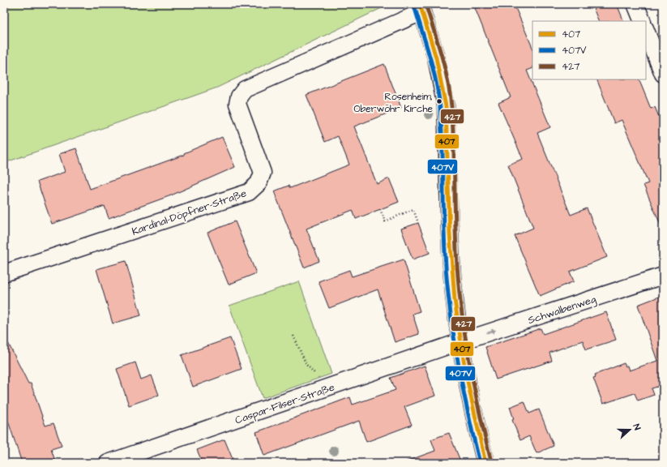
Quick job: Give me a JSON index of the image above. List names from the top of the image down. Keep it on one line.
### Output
{"streets":{"street":["Kardinal-Döpfner-Straße","Schwalbenweg","Caspar-Filser-Straße"]},"crossings":[["Schwalbenweg","Caspar-Filser-Straße"]],"one_way":["Schwalbenweg"],"places":["Rosenheim, Oberwöhr Kirche"],"lines":["transit line 407","transit line 427","transit line 407V"],"legend":["407","407V","427"],"north":"right"}
